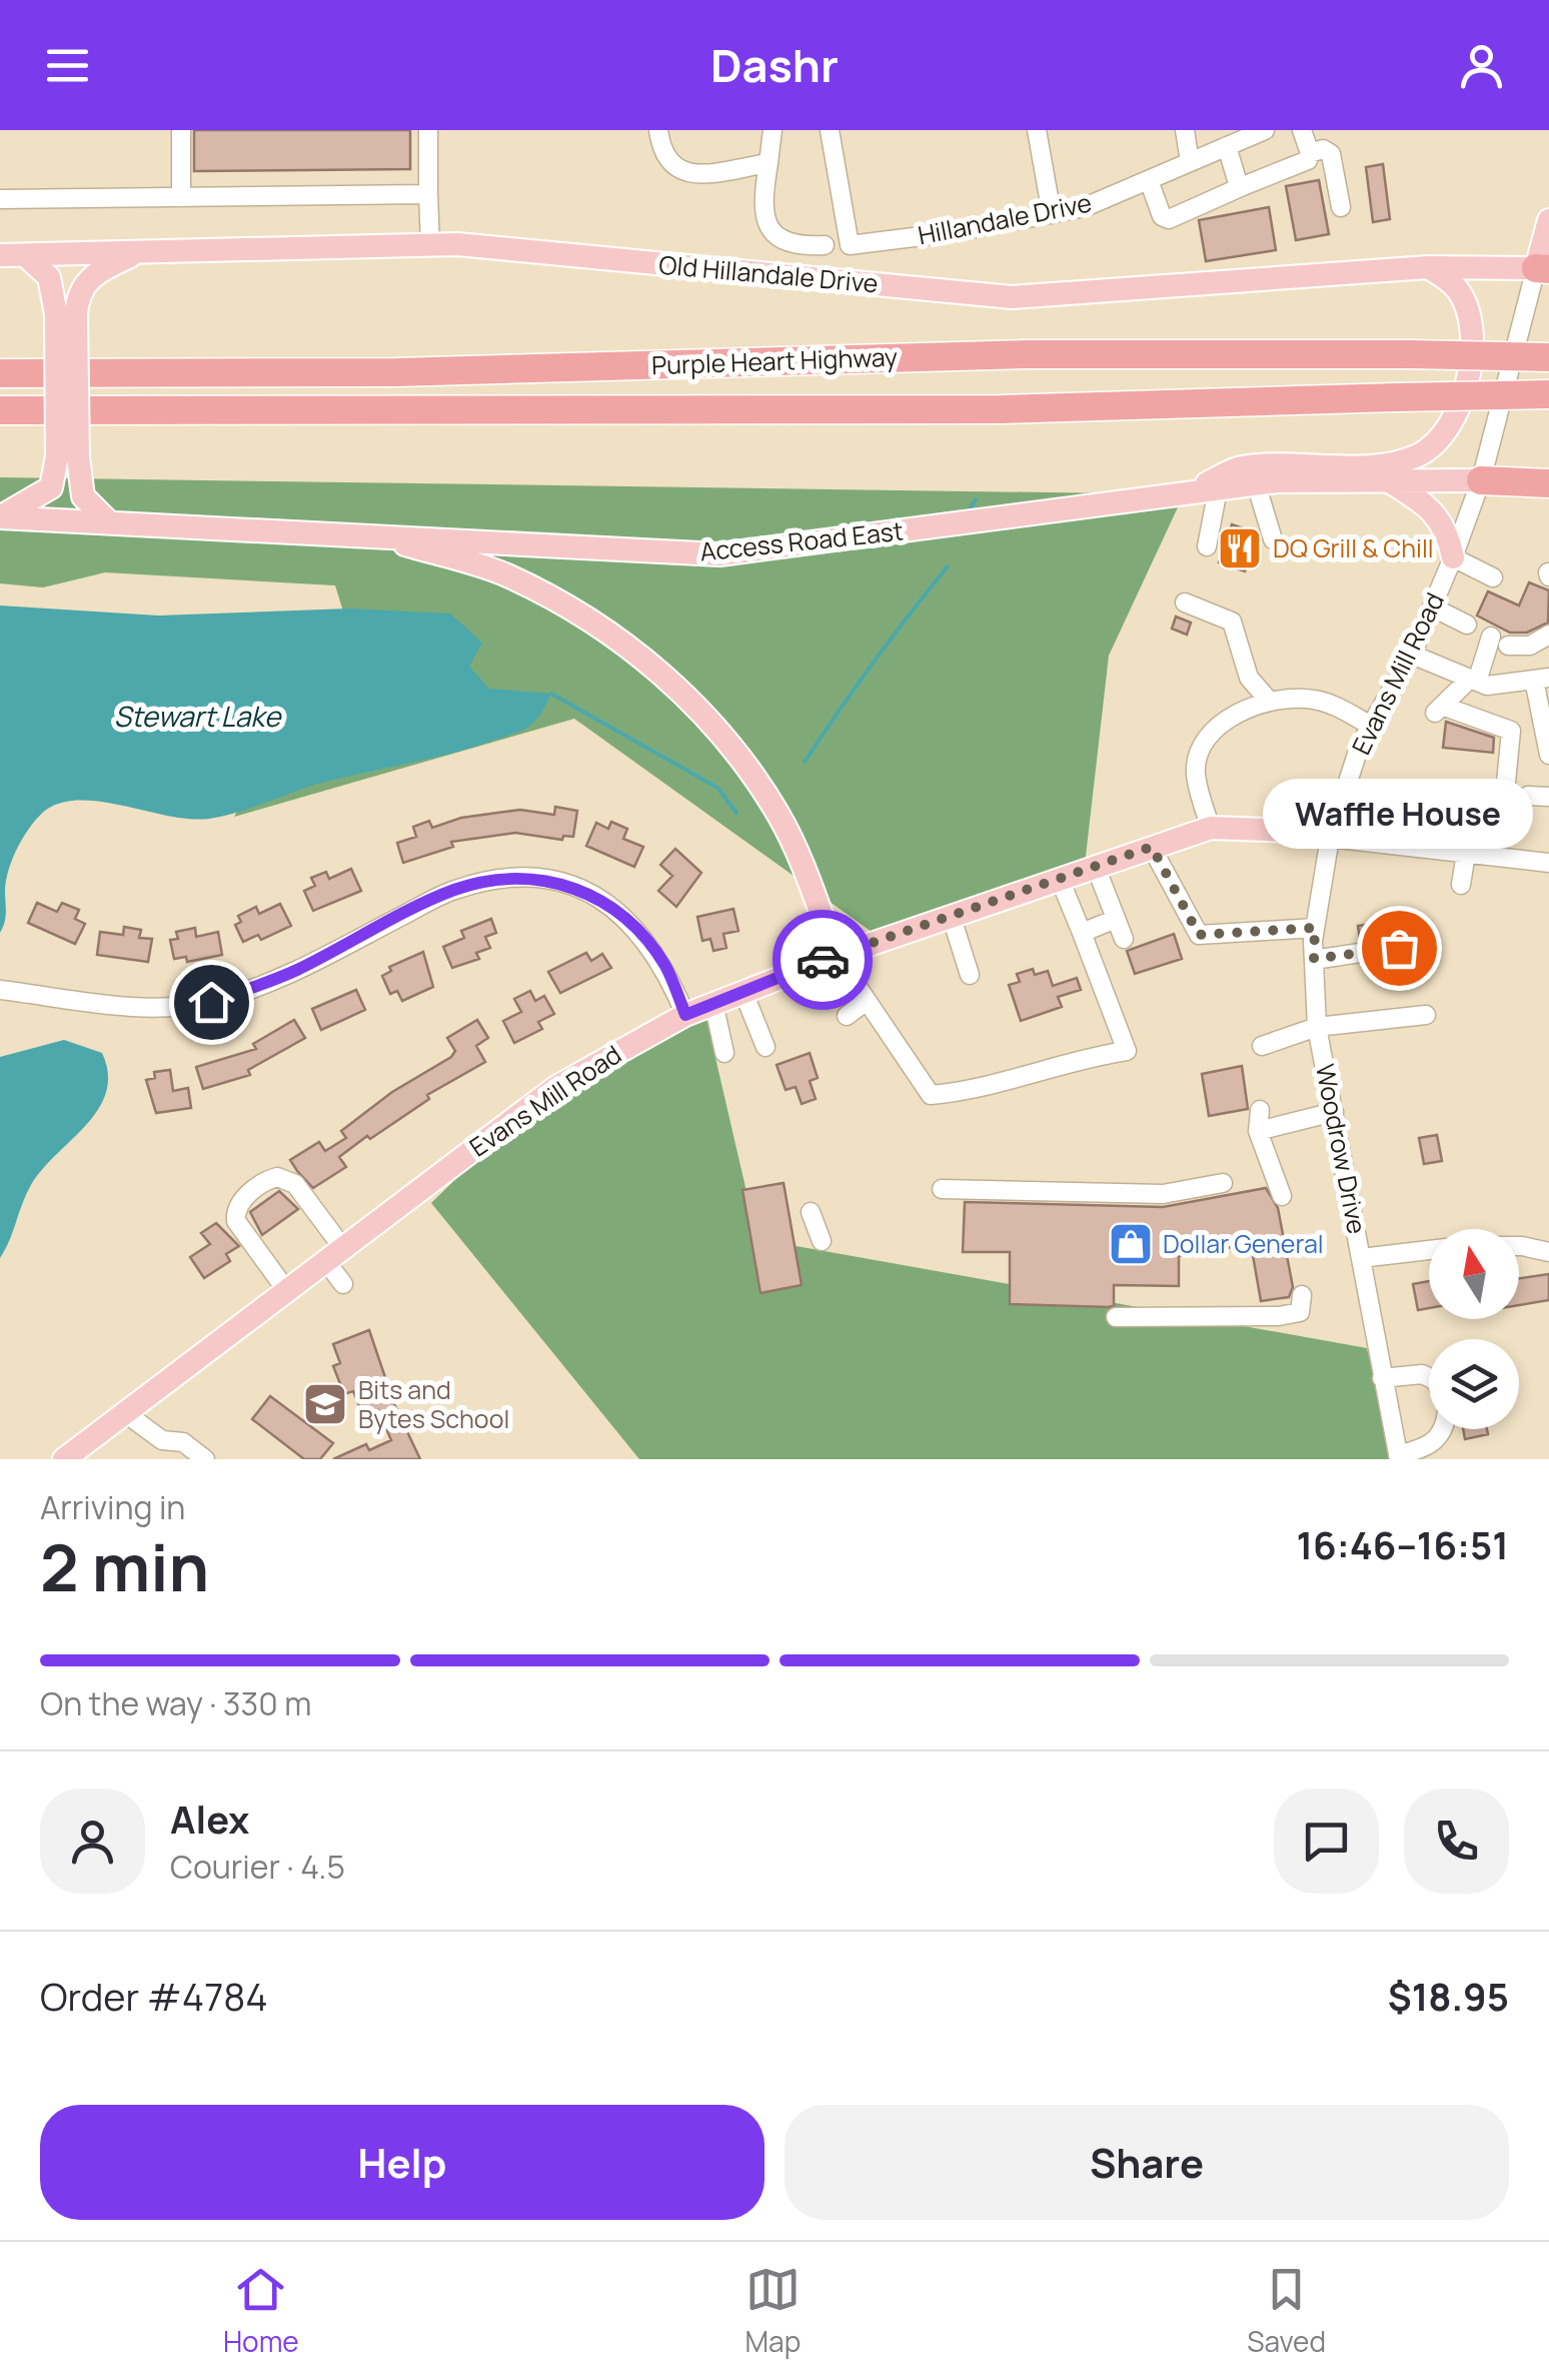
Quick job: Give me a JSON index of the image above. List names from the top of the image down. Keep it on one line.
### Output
{"streets":{"highway":["Purple Heart Highway"],"main road":["Old Hillandale Drive","Access Road East","Evans Mill Road"],"street":["Hillandale Drive","Woodrow Drive"]},"crossings":[["Old Hillandale Drive","Evans Mill Road"],["Access Road East","Evans Mill Road"],["Evans Mill Road","Woodrow Drive"]],"water":["Stewart Lake"],"places":{"restaurant":["DQ Grill & Chill"],"other":["Waffle House"],"shop":["Dollar General"],"school or university":["Bits and Bytes School"]},"north":"top","page":{"header":"Dashr","bubble":"Waffle House","heading":["2 min","Arriving in","16:46–16:51"],"panel":["Alex","Courier · 4.5","Order #4784","$18.95"],"bar":"On the way · 330 m","buttons":["Help","Share"],"tabs":["Home","Map","Saved"]}}
